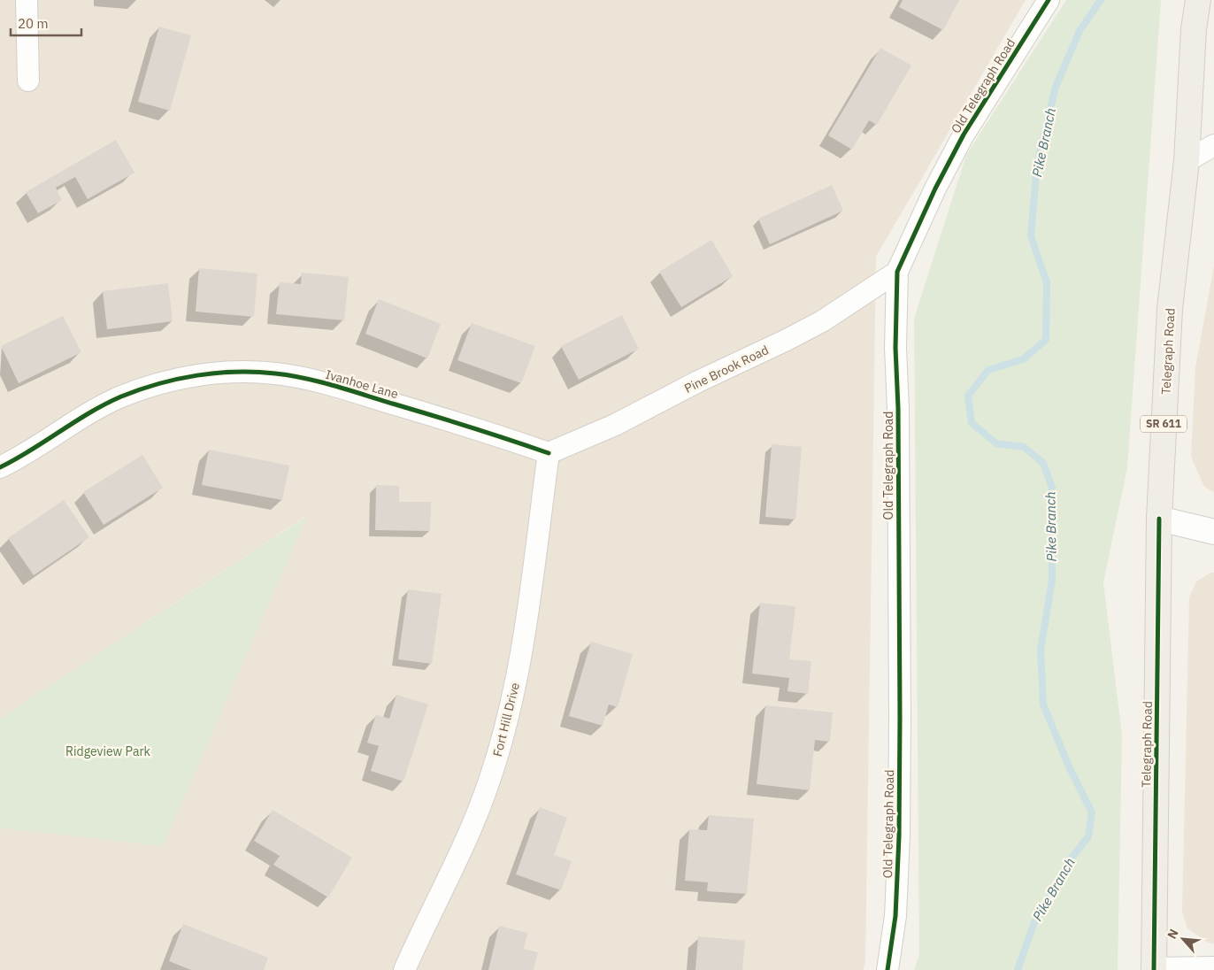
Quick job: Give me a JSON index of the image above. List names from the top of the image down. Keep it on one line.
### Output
{"streets":{"main road":["Telegraph Road","SR 611"],"street":["Old Telegraph Road","Pine Brook Road","Ivanhoe Lane","Fort Hill Drive"]},"crossings":[["Old Telegraph Road","Pine Brook Road"],["Pine Brook Road","Ivanhoe Lane"],["Pine Brook Road","Fort Hill Drive"],["Ivanhoe Lane","Fort Hill Drive"]],"water":["Pike Branch"],"parks":["Ridgeview Park"],"scale_bar":"20 m","north":"top left"}
